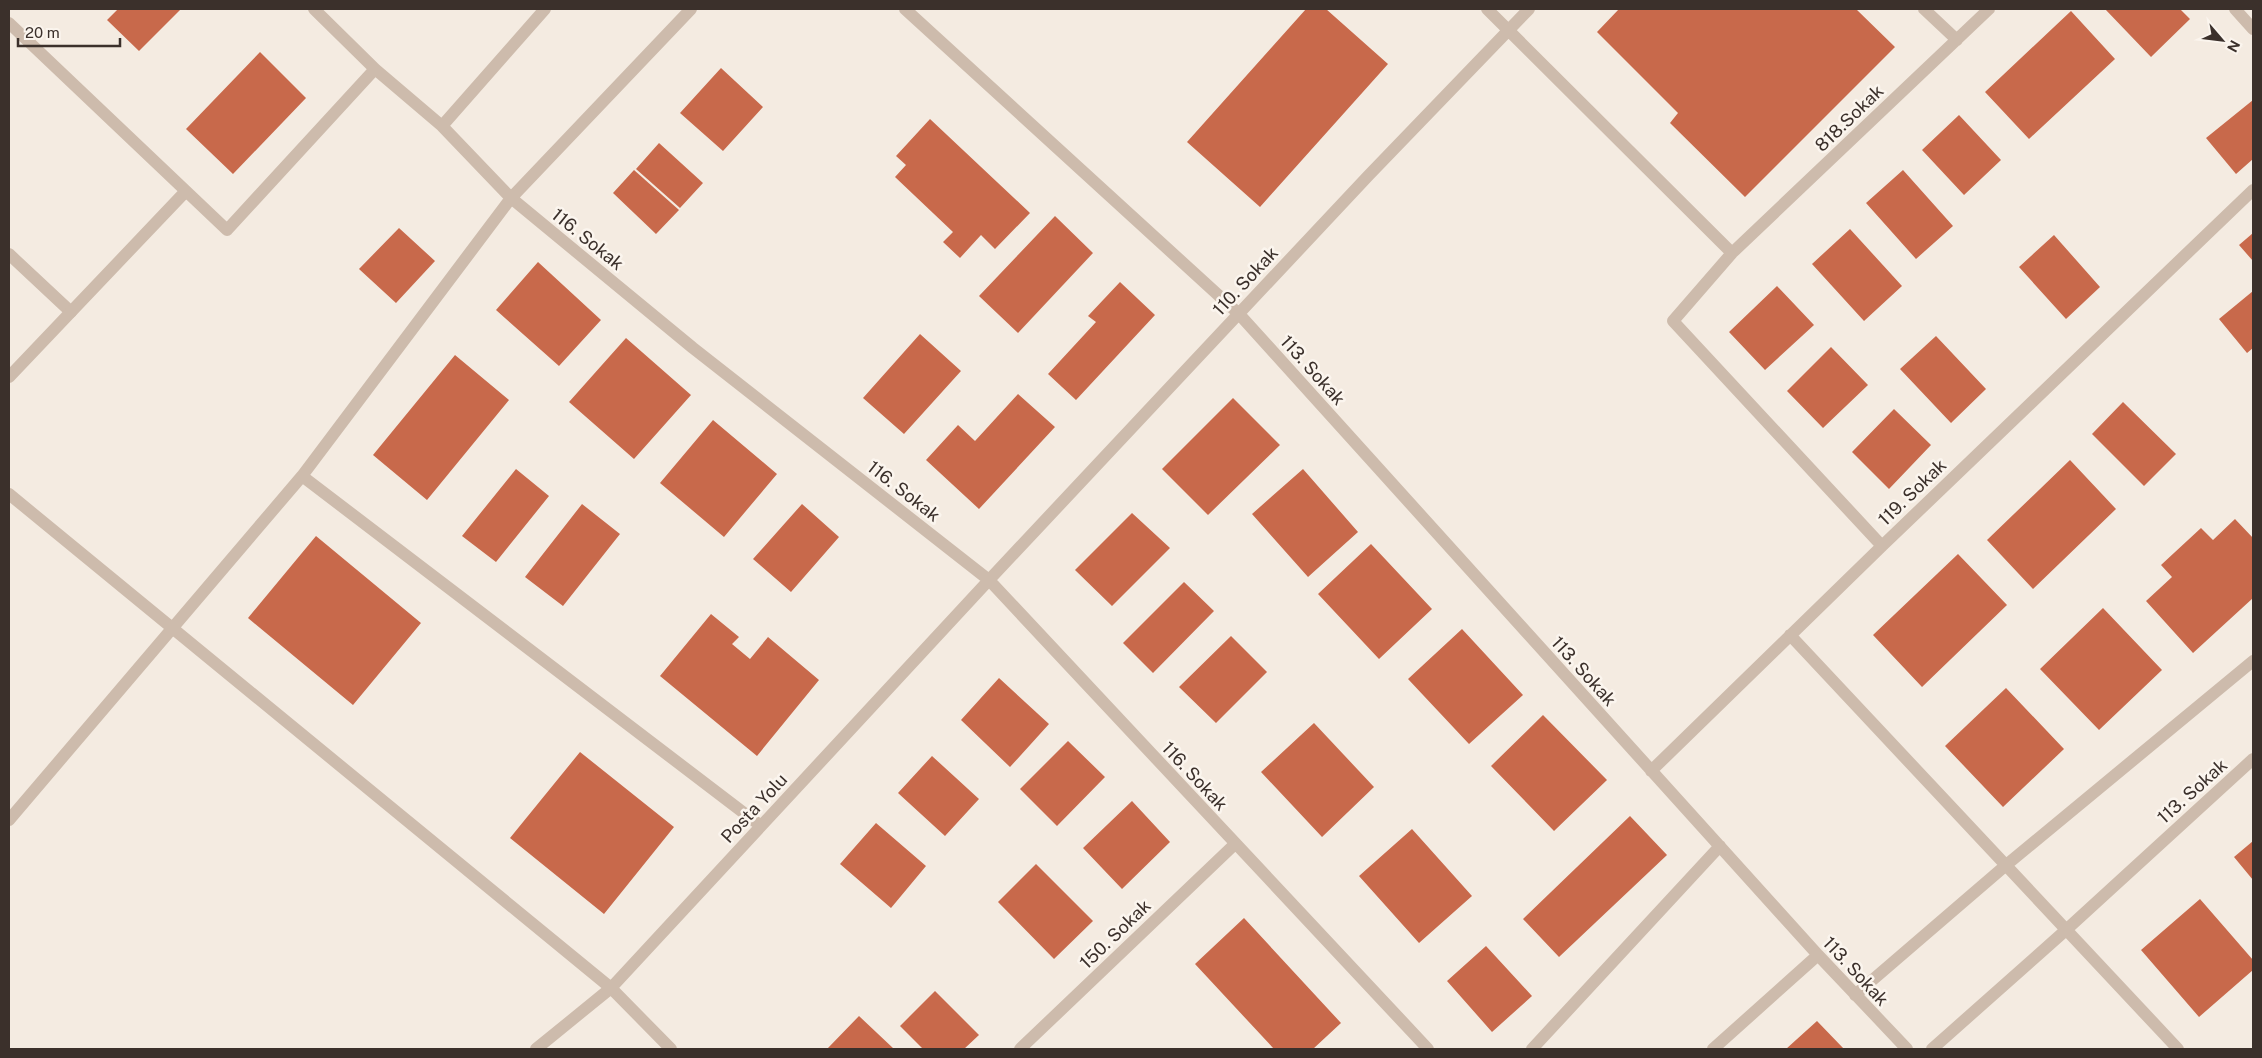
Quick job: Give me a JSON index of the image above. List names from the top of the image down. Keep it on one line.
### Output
{"streets":{"street":["818.Sokak","116. Sokak","110. Sokak","113. Sokak","119. Sokak","Posta Yolu","150. Sokak"]},"crossings":[["818.Sokak","119. Sokak"],["116. Sokak","110. Sokak"],["116. Sokak","Posta Yolu"],["116. Sokak","150. Sokak"],["110. Sokak","113. Sokak"],["110. Sokak","Posta Yolu"]],"scale_bar":"20 m","north":"bottom right"}
